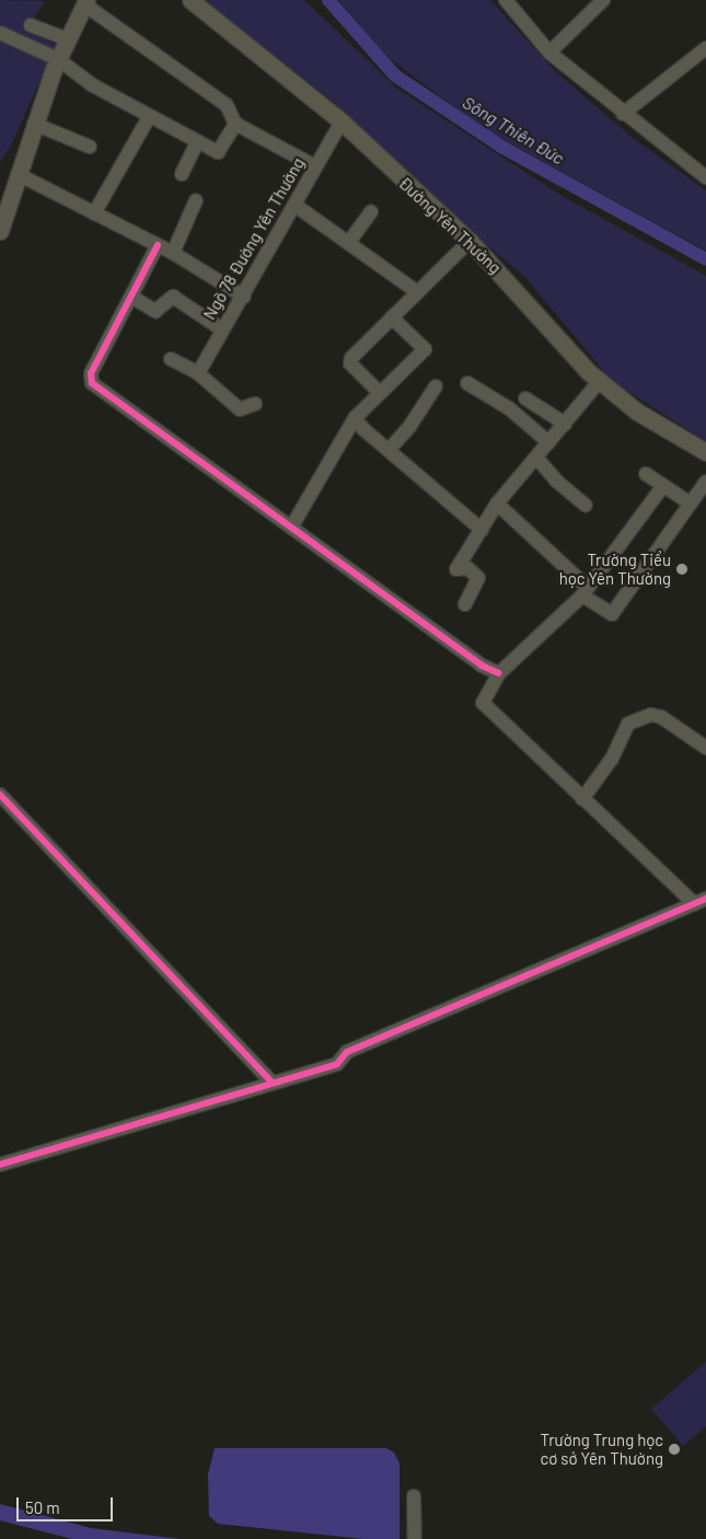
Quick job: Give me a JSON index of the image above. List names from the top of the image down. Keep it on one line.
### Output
{"streets":{"main road":["Đường Yên Thường"],"street":["Ngõ 78 Đường Yên Thường"]},"crossings":[["Đường Yên Thường","Ngõ 78 Đường Yên Thường"]],"water":["Sông Thiên Đức"],"places":["Trường Tiểu học Yên Thường","Trường Trung học cơ sở Yên Thường"],"scale_bar":"50 m"}
